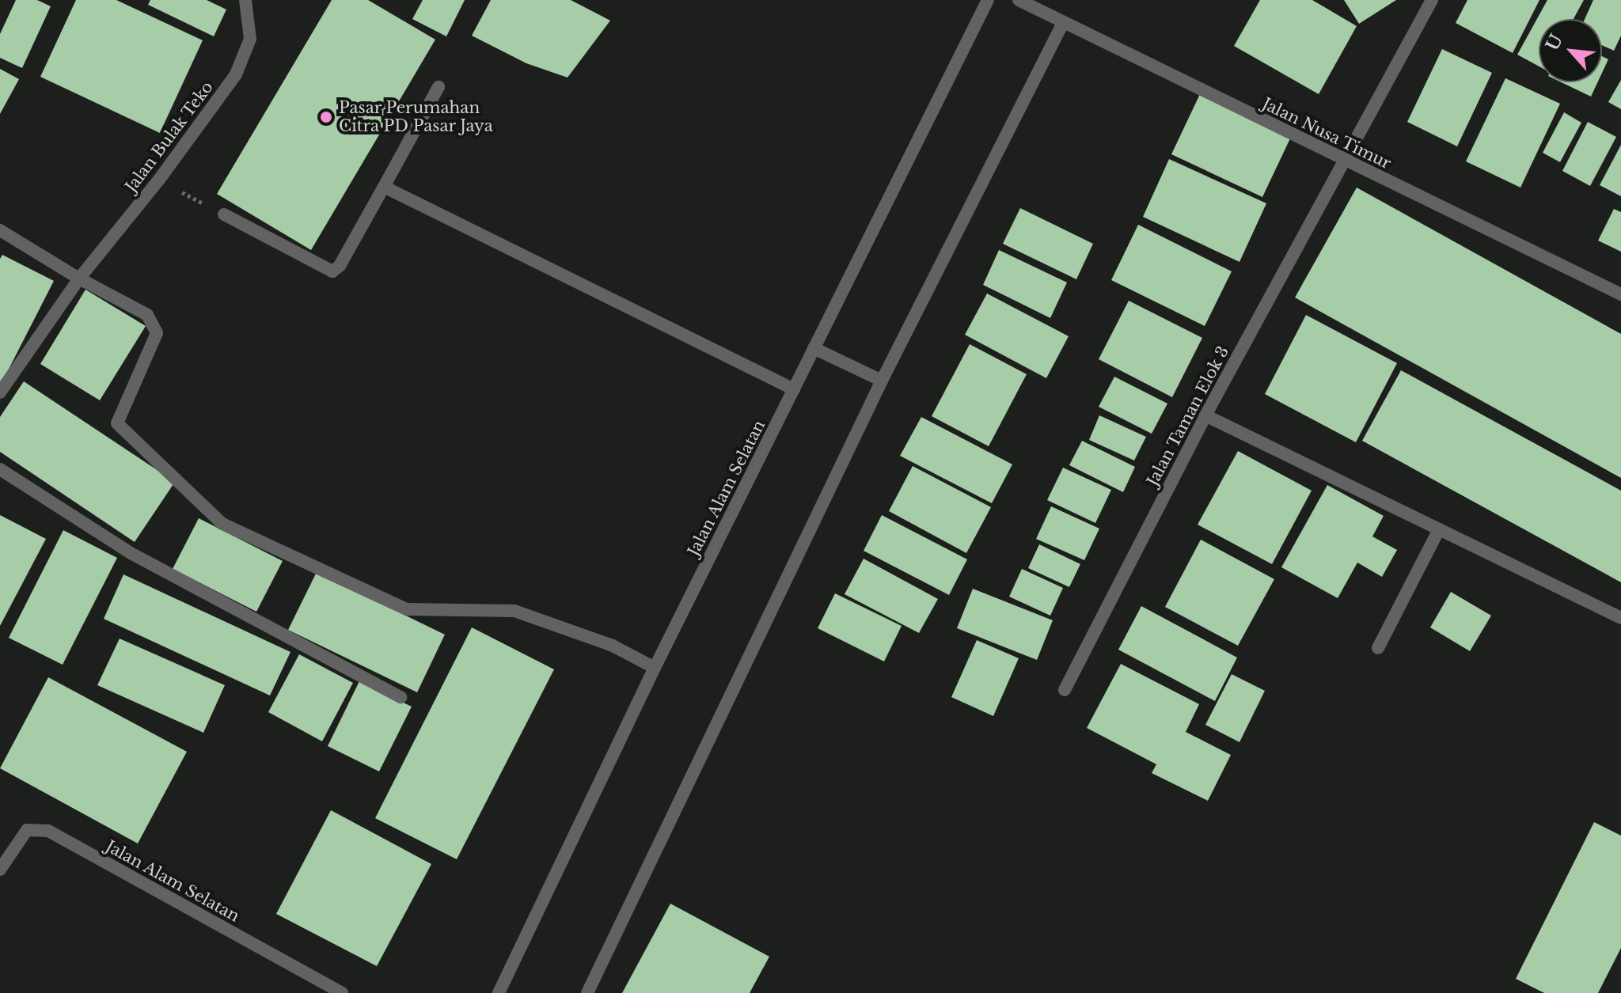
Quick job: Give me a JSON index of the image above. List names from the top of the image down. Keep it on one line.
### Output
{"streets":{"street":["Jalan Nusa Timur","Jalan Bulak Teko","Jalan Taman Elok 3","Jalan Alam Selatan"]},"crossings":[["Jalan Nusa Timur","Jalan Taman Elok 3"]],"places":["Pasar Perumahan Citra PD Pasar Jaya"],"north":"top left"}
